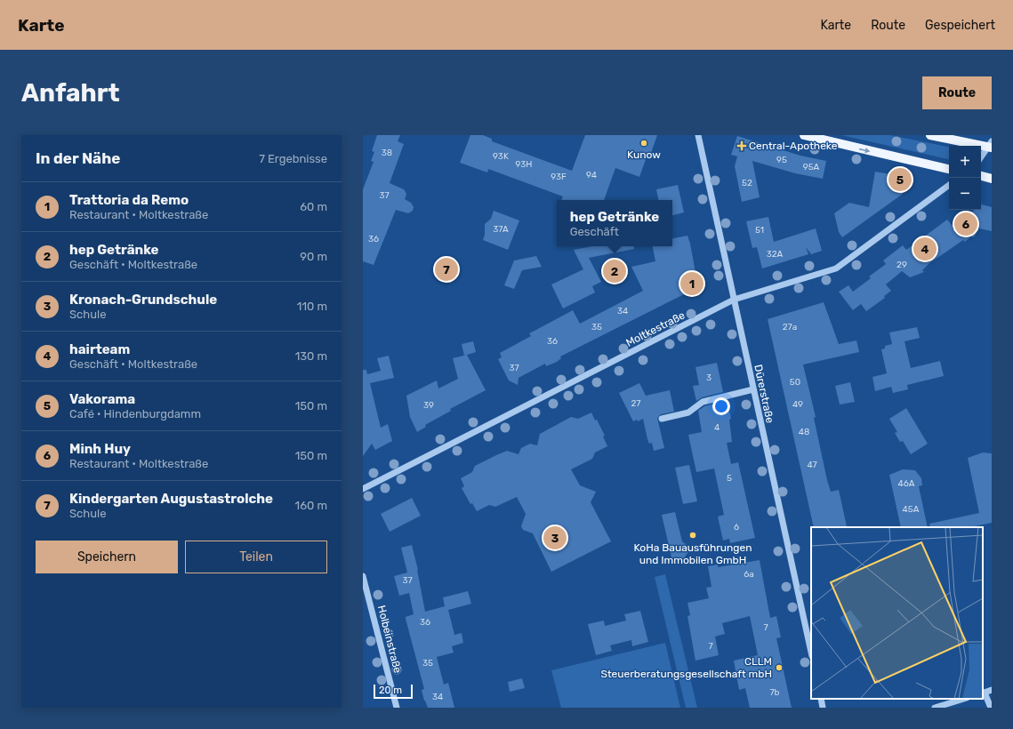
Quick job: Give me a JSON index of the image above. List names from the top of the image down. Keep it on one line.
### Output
{"streets":{"street":["Moltkestraße","Dürerstraße","Holbeinstraße"]},"crossings":[["Moltkestraße","Dürerstraße"]],"places":{"other":["Kunow","KoHa Bauausführungen und Immobilen GmbH","CLLM Steuerberatungsgesellschaft mbH"],"health":["Central-Apotheke"]},"house_numbers":["38","93K","95","93H","95A","94","93F","52","37","37A","51","36","32A","29","34","35","27a","36","37","3","50","27","49","39","4","48","47","5","46A","45A","6","6a","37","36","7","7","35","7b","34"],"scale_bar":"20 m","page":{"header":"Karte","nav":["Karte","Route","Gespeichert"],"buttons":["Route",["Speichern","Teilen"]],"title":"Anfahrt","heading":["In der Nähe","7 Ergebnisse"],"map_buttons":["+","−"],"pins":["5","6","4","7","2","1","3"],"list":[{"mark":"1","name":"Trattoria da Remo","note":"Restaurant · Moltkestraße","value":"60 m"},{"mark":"2","name":"hep Getränke","note":"Geschäft · Moltkestraße","value":"90 m"},{"mark":"3","name":"Kronach-Grundschule","note":"Schule","value":"110 m"},{"mark":"4","name":"hairteam","note":"Geschäft · Moltkestraße","value":"130 m"},{"mark":"5","name":"Vakorama","note":"Café · Hindenburgdamm","value":"150 m"},{"mark":"6","name":"Minh Huy","note":"Restaurant · Moltkestraße","value":"150 m"},{"mark":"7","name":"Kindergarten Augustastrolche","note":"Schule","value":"160 m"}],"popup":["hep Getränke","Geschäft"],"scale":"20 m"}}
